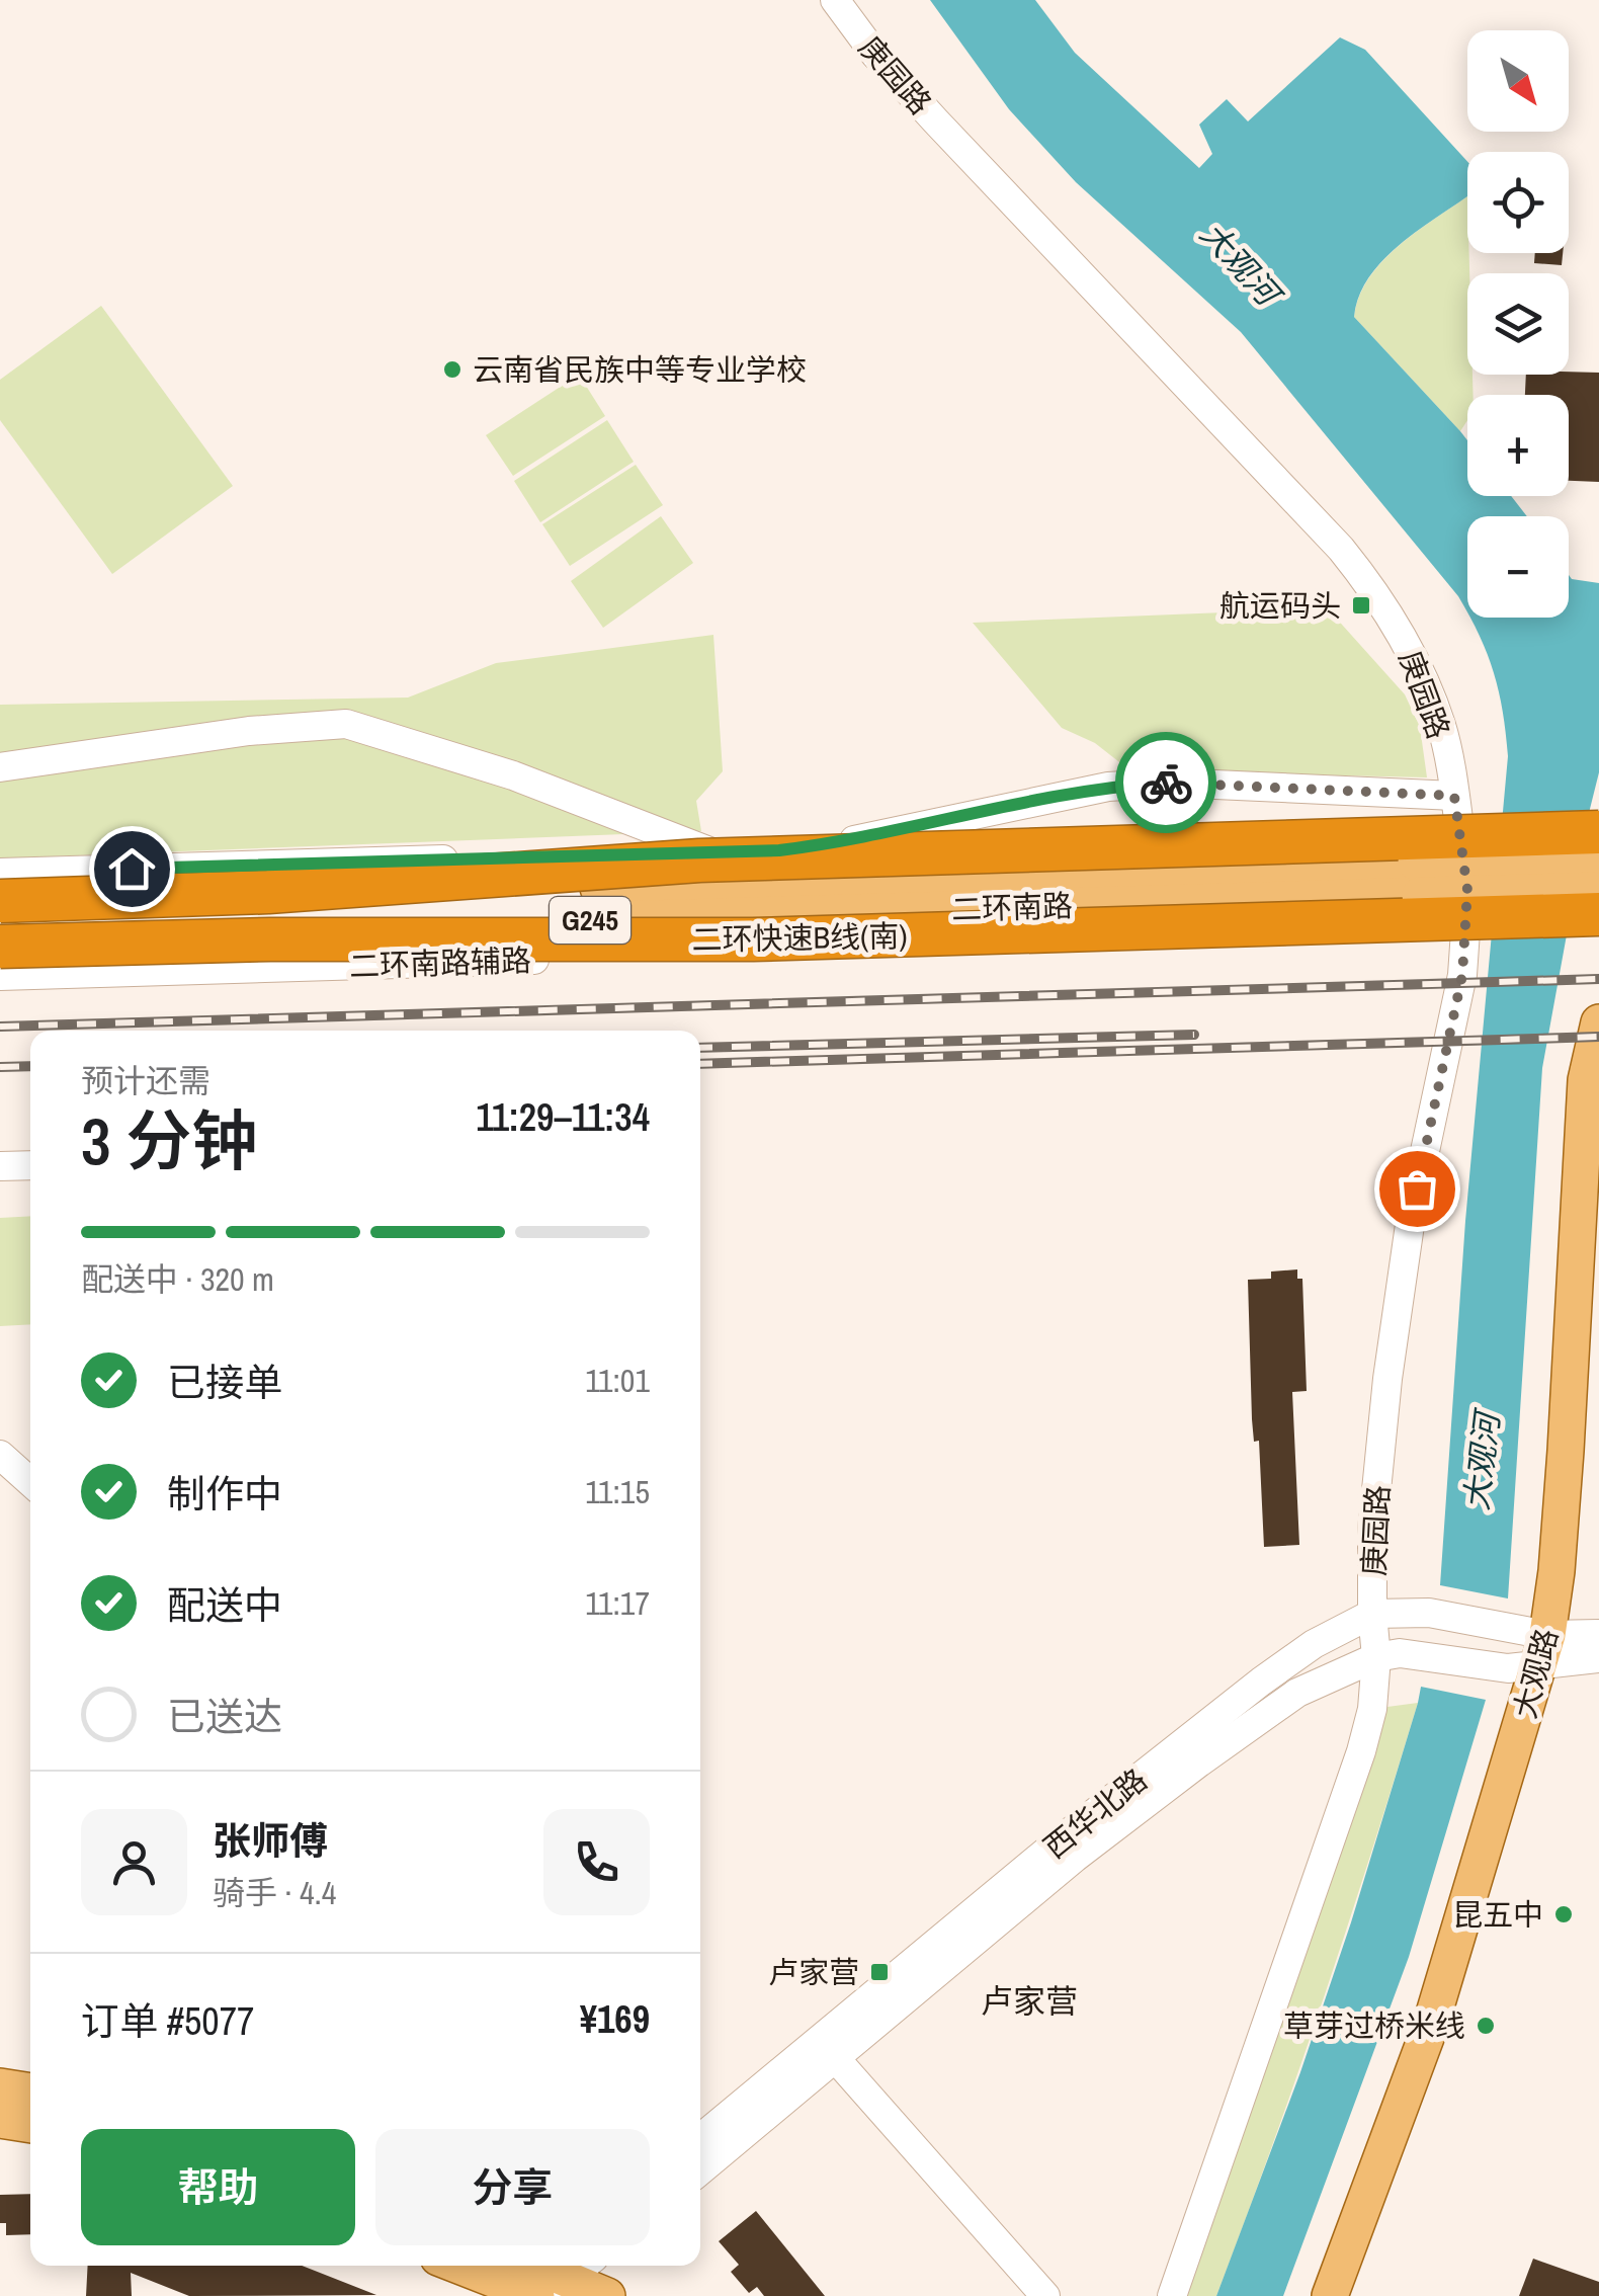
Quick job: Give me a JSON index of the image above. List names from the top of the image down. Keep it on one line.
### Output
{"streets":{"highway":["二环快速B线(南)"],"main road":["二环南路","G245","大观路"],"street":["庚园路","二环南路辅路","西华北路"]},"crossings":[["庚园路","西华北路"],["二环南路","二环快速B线(南)"],["二环南路","二环南路辅路"],["大观路","西华北路"]],"districts":["卢家营"],"water":["大观河"],"places":{"other":["云南省民族中等专业学校","昆五中","草芽过桥米线"],"transit":["航运码头","卢家营"]},"north":"bottom right","page":{"map_buttons":["+","−"],"heading":["3 分钟","预计还需","11:29–11:34"],"panel":["张师傅","骑手 · 4.4","订单 #5077","¥169"],"bar":"配送中 · 320 m","list":[["已接单","11:01"],["制作中","11:15"],["配送中","11:17"],"已送达"],"buttons":["帮助","分享"]}}
